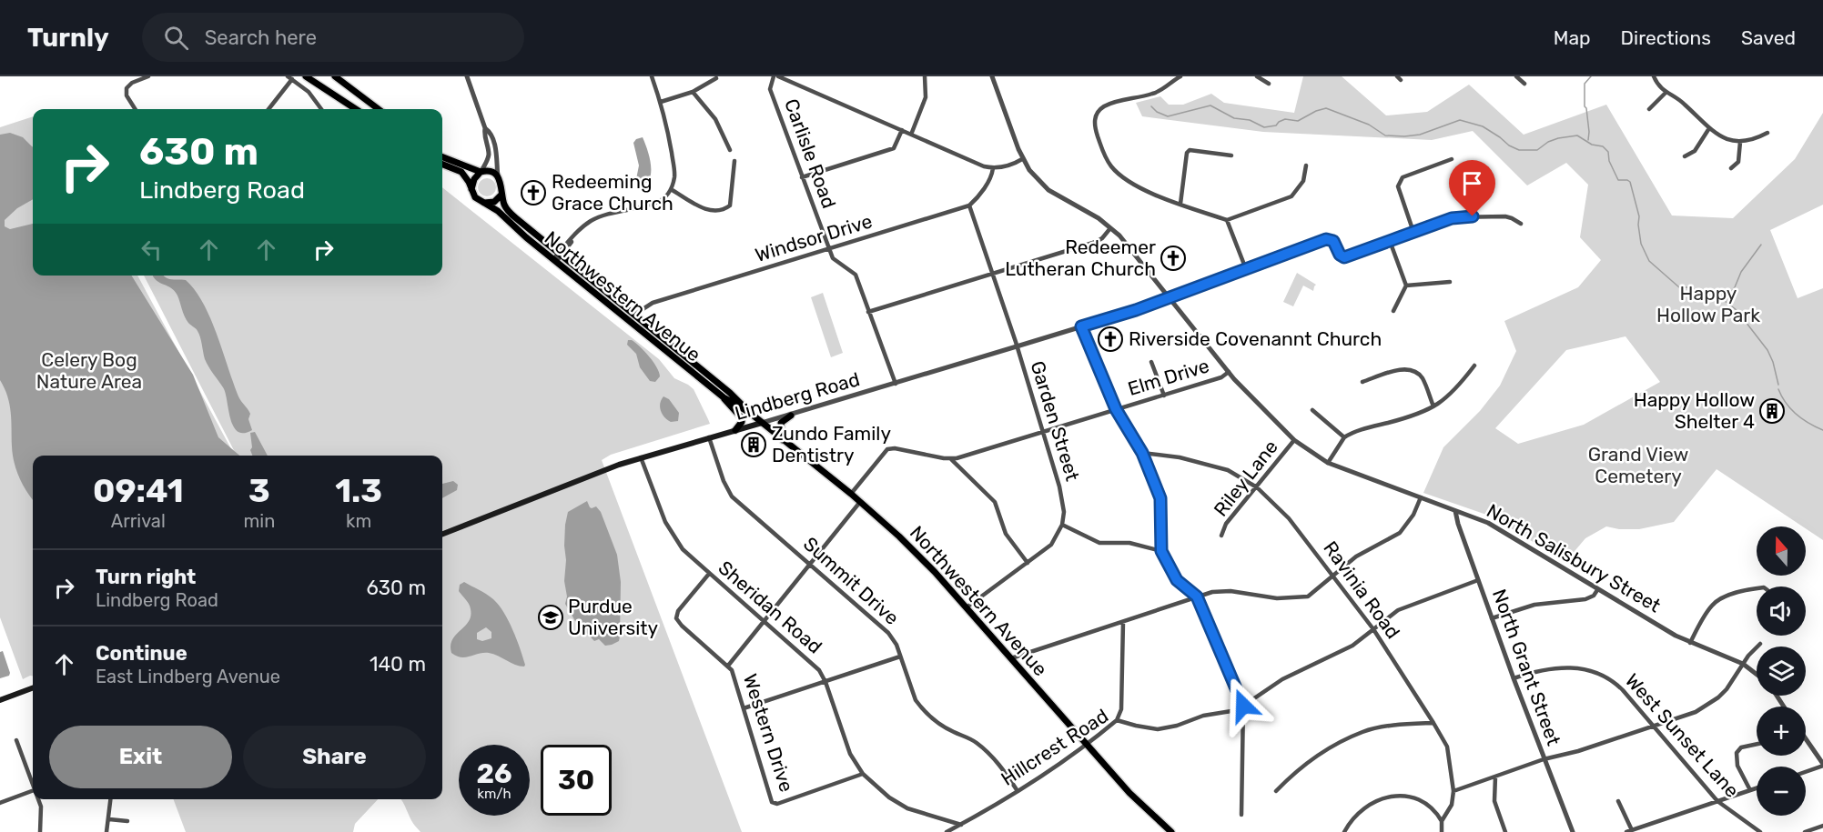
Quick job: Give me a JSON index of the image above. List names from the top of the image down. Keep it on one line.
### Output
{"streets":{"main road":["Northwestern Avenue","Lindberg Road"],"street":["Carlisle Road","Windsor Drive","Elm Drive","Garden Street","Riley Lane","North Salisbury Street","Summit Drive","Ravinia Road","Sheridan Road","North Grant Street","Western Drive","West Sunset Lane","Hillcrest Road"]},"crossings":[["Carlisle Road","Windsor Drive"],["Carlisle Road","Lindberg Road"],["Windsor Drive","Northwestern Avenue"],["Windsor Drive","Garden Street"],["Northwestern Avenue","Elm Drive"],["Northwestern Avenue","Lindberg Road"],["Northwestern Avenue","Hillcrest Road"],["Elm Drive","Garden Street"],["Elm Drive","North Salisbury Street"],["Lindberg Road","Garden Street"],["Lindberg Road","North Salisbury Street"],["Lindberg Road","Summit Drive"],["Lindberg Road","Sheridan Road"],["Riley Lane","North Salisbury Street"],["Riley Lane","Ravinia Road"],["North Salisbury Street","North Grant Street"],["Summit Drive","Hillcrest Road"],["Ravinia Road","Hillcrest Road"],["Sheridan Road","Western Drive"],["Sheridan Road","Hillcrest Road"],["North Grant Street","West Sunset Lane"],["North Grant Street","Hillcrest Road"]],"parks":["Happy Hollow Park","Celery Bog Nature Area","Grand View Cemetery"],"places":{"church":["Redeeming Grace Church","Redeemer Lutheran Church","Riverside Covenannt Church"],"building":["Happy Hollow Shelter 4","Zundo Family Dentistry"],"school or university":["Purdue University"]},"north":"top","page":{"header":"Turnly","search":"Search here","nav":["Map","Directions","Saved"],"turn":["630 m","Lindberg Road"],"eta":["09:41","Arrival","3","min","1.3","km"],"map_buttons":["+","−"],"list":[{"name":"Turn right","note":"Lindberg Road","value":"630 m"},{"name":"Continue","note":"East Lindberg Avenue","value":"140 m"}],"buttons":["Exit","Share"],"speed":"26 km/h","limit":"30"}}
